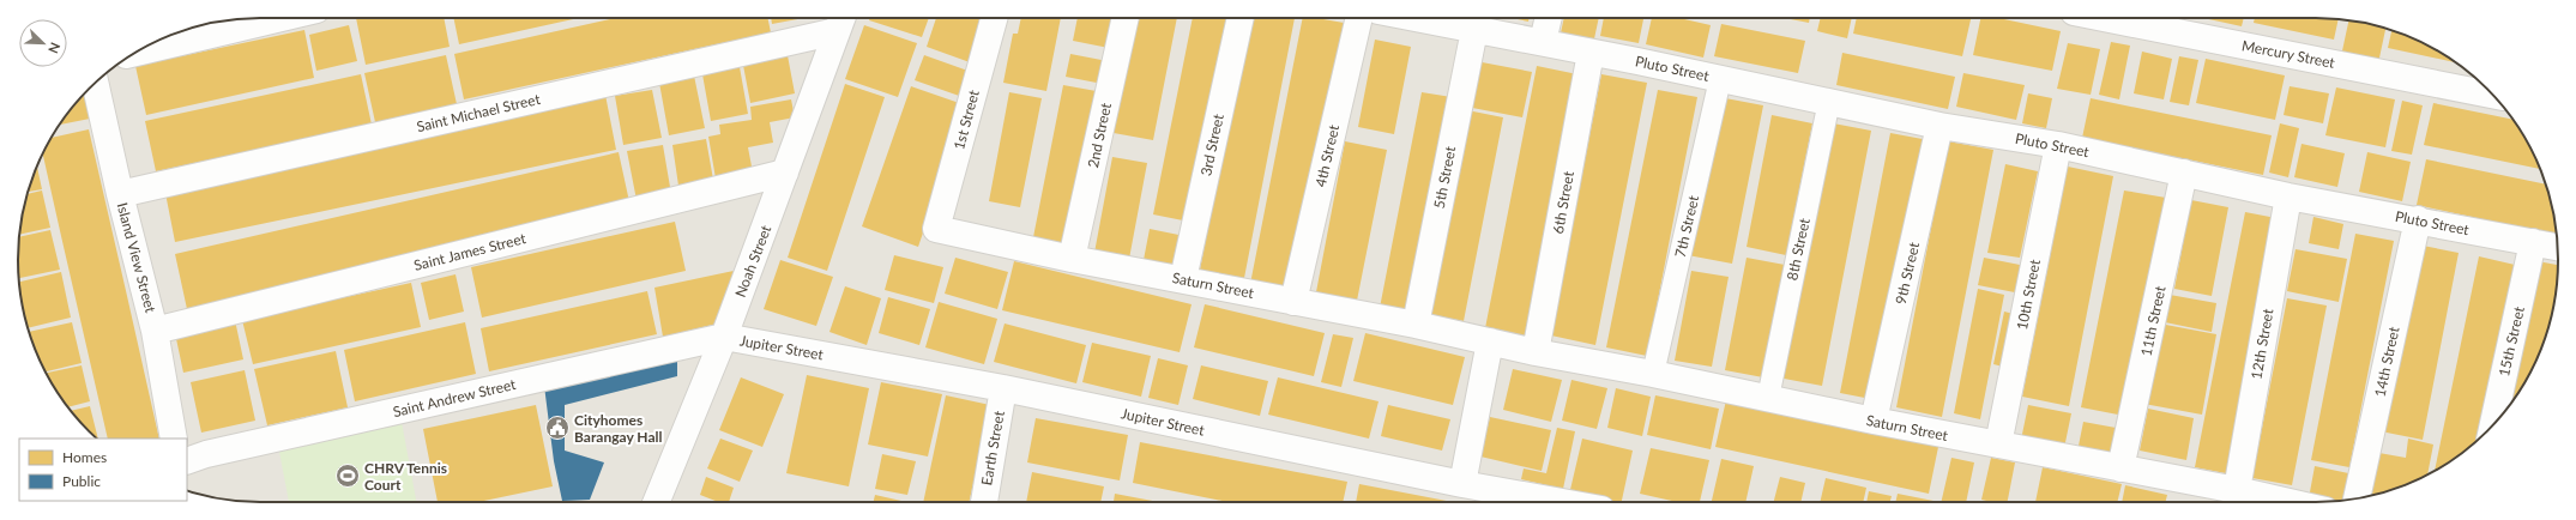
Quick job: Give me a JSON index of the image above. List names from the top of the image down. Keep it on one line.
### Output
{"streets":{"street":["Mercury Street","Pluto Street","Saint Michael Street","1st Street","2nd Street","3rd Street","4th Street","5th Street","6th Street","7th Street","8th Street","Saint James Street","Island View Street","Noah Street","9th Street","Saturn Street","10th Street","11th Street","15th Street","12th Street","Jupiter Street","14th Street","Saint Andrew Street","Earth Street"]},"crossings":[["Pluto Street","5th Street"],["Pluto Street","6th Street"],["Pluto Street","7th Street"],["Pluto Street","8th Street"],["Pluto Street","9th Street"],["Pluto Street","10th Street"],["Pluto Street","11th Street"],["Pluto Street","15th Street"],["Pluto Street","12th Street"],["Pluto Street","14th Street"],["Saint Michael Street","Island View Street"],["Saint Michael Street","Noah Street"],["1st Street","Saturn Street"],["2nd Street","Saturn Street"],["3rd Street","Saturn Street"],["4th Street","Saturn Street"],["5th Street","Saturn Street"],["6th Street","Saturn Street"],["7th Street","Saturn Street"],["8th Street","Saturn Street"],["Saint James Street","Island View Street"],["Saint James Street","Noah Street"],["Noah Street","Jupiter Street"],["Noah Street","Saint Andrew Street"],["9th Street","Saturn Street"],["Saturn Street","10th Street"],["Saturn Street","11th Street"],["Saturn Street","12th Street"],["Jupiter Street","Saint Andrew Street"],["Jupiter Street","Earth Street"]],"places":{"public building":["Cityhomes Barangay Hall"],"sports":["CHRV Tennis Court"]},"legend":["Homes","Public"],"north":"bottom right"}
